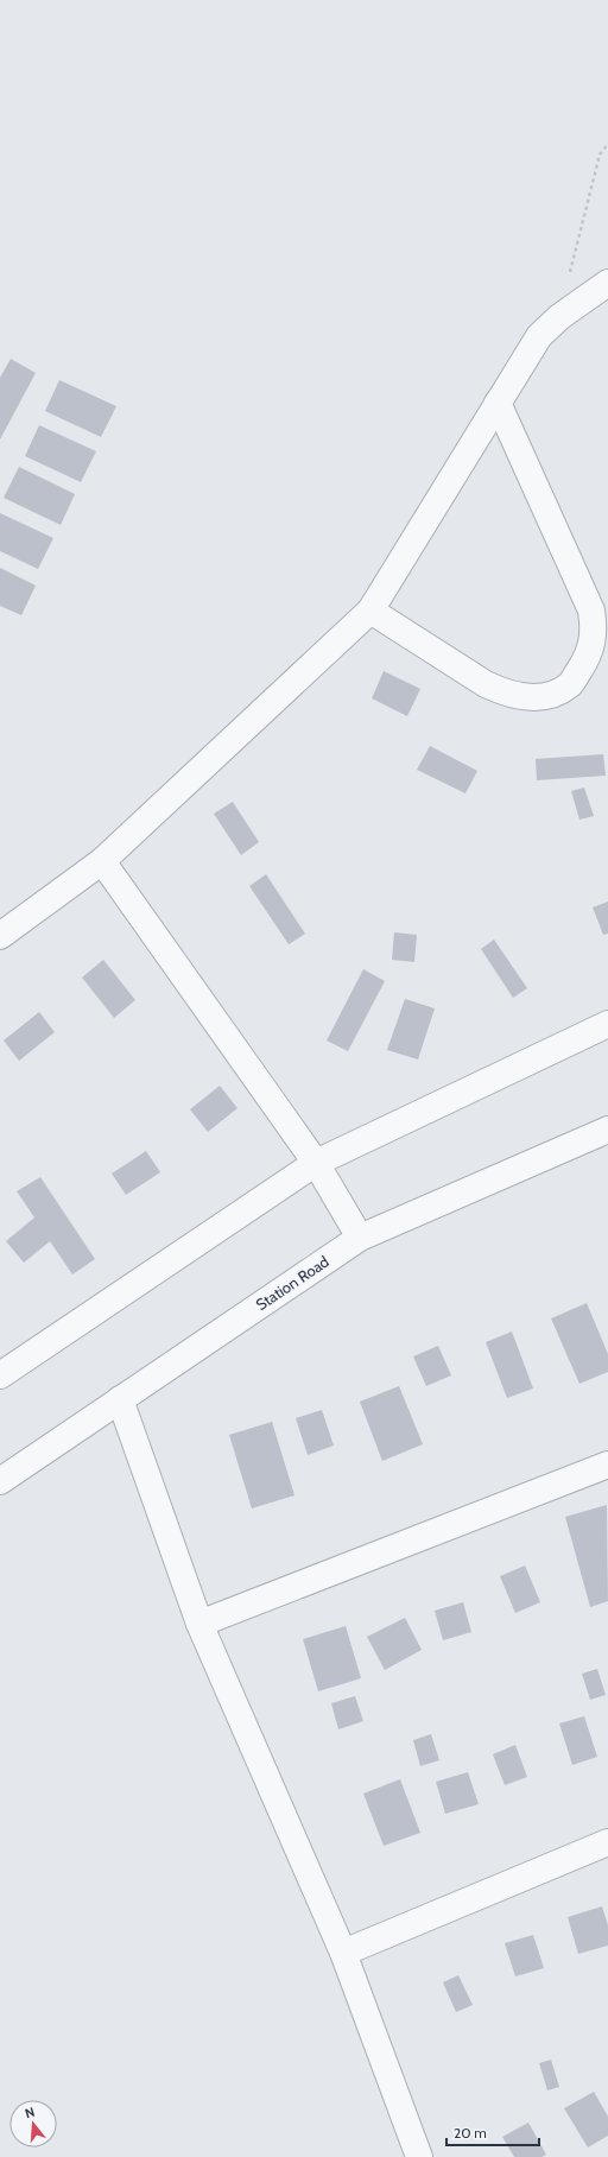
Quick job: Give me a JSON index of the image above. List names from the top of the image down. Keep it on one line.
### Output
{"streets":{"street":["Station Road"]},"scale_bar":"20 m","north":"top"}
